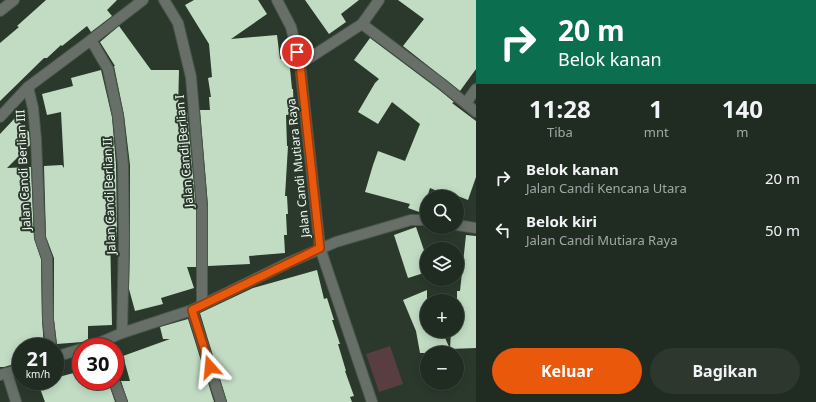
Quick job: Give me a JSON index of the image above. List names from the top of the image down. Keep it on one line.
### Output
{"streets":{"street":["Jalan Candi Berlian I","Jalan Candi Mutiara Raya","Jalan Candi Berlian III","Jalan Candi Berlian II"]},"page":{"turn":["20 m","Belok kanan"],"eta":["11:28","Tiba","1","mnt","140","m"],"list":[{"name":"Belok kanan","note":"Jalan Candi Kencana Utara","value":"20 m"},{"name":"Belok kiri","note":"Jalan Candi Mutiara Raya","value":"50 m"}],"map_buttons":["+","−"],"speed":"21 km/h","limit":"30","buttons":["Keluar","Bagikan"]}}
